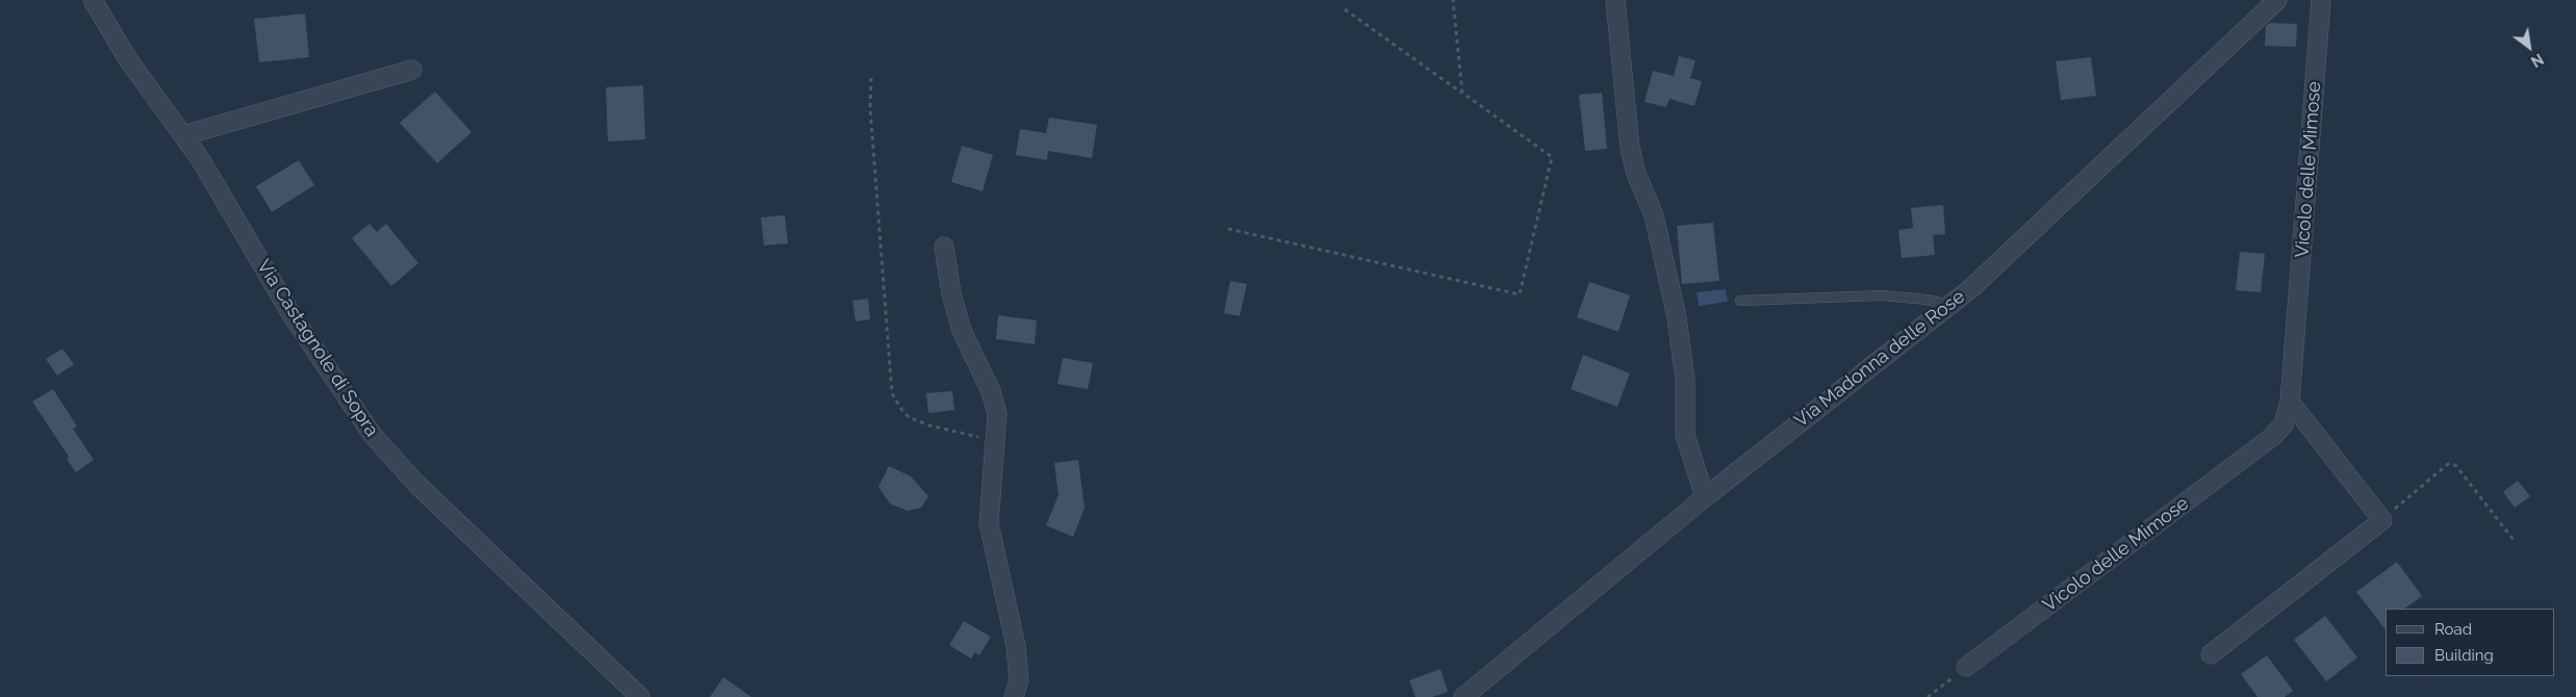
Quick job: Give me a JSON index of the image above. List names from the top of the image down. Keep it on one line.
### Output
{"streets":{"street":["Vicolo delle Mimose","Via Castagnole di Sopra","Via Madonna delle Rose"]},"legend":["Road","Building"],"north":"bottom right"}
